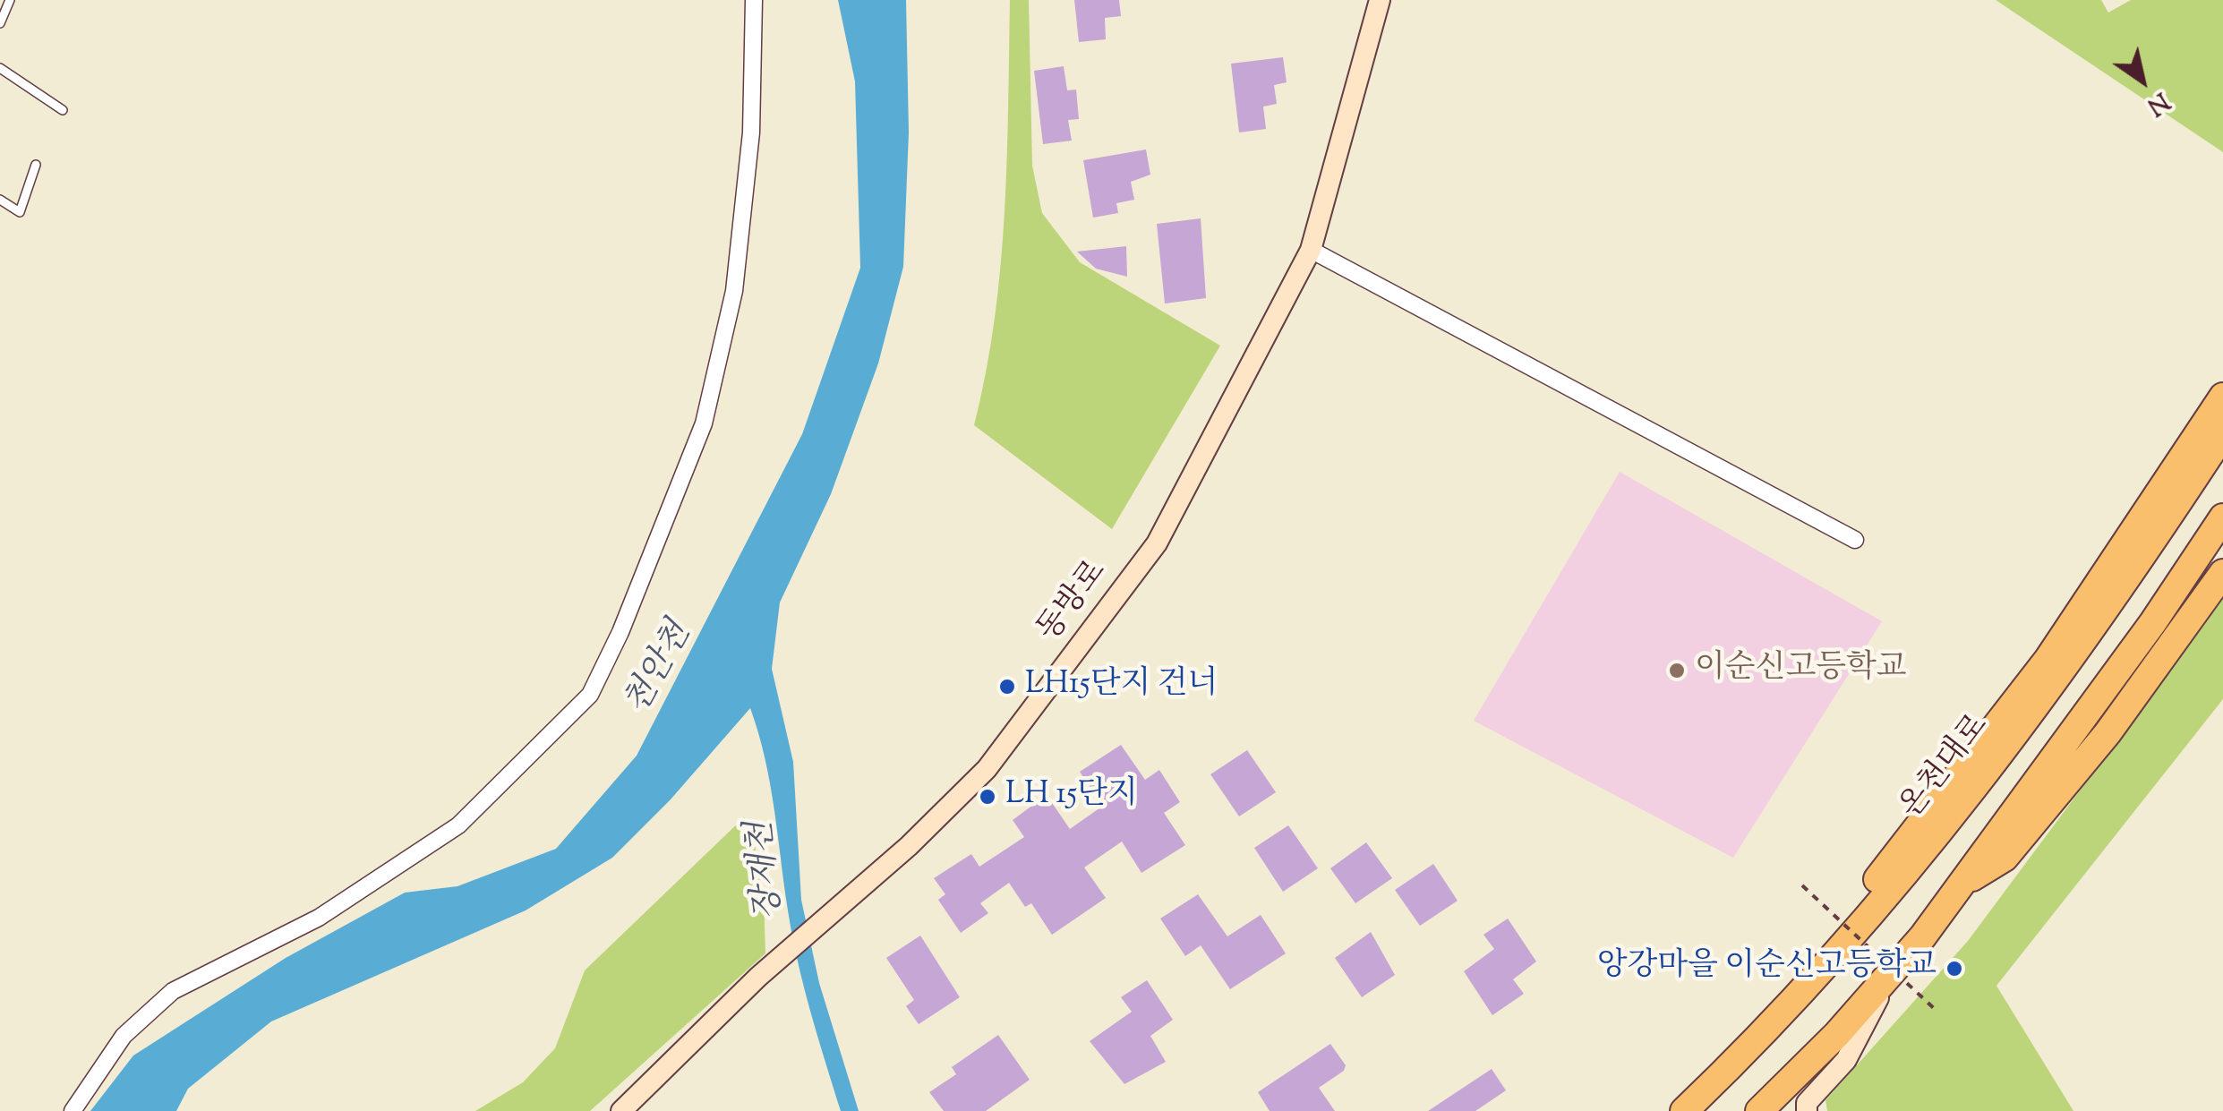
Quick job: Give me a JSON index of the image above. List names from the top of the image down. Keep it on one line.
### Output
{"streets":{"highway":["온천대로"],"street":["동방로"]},"water":["천안천","장재천"],"places":["이순신고등학교","LH15단지 건너","LH 15단지","앙강마을 이순신고등학교"],"north":"bottom right"}
